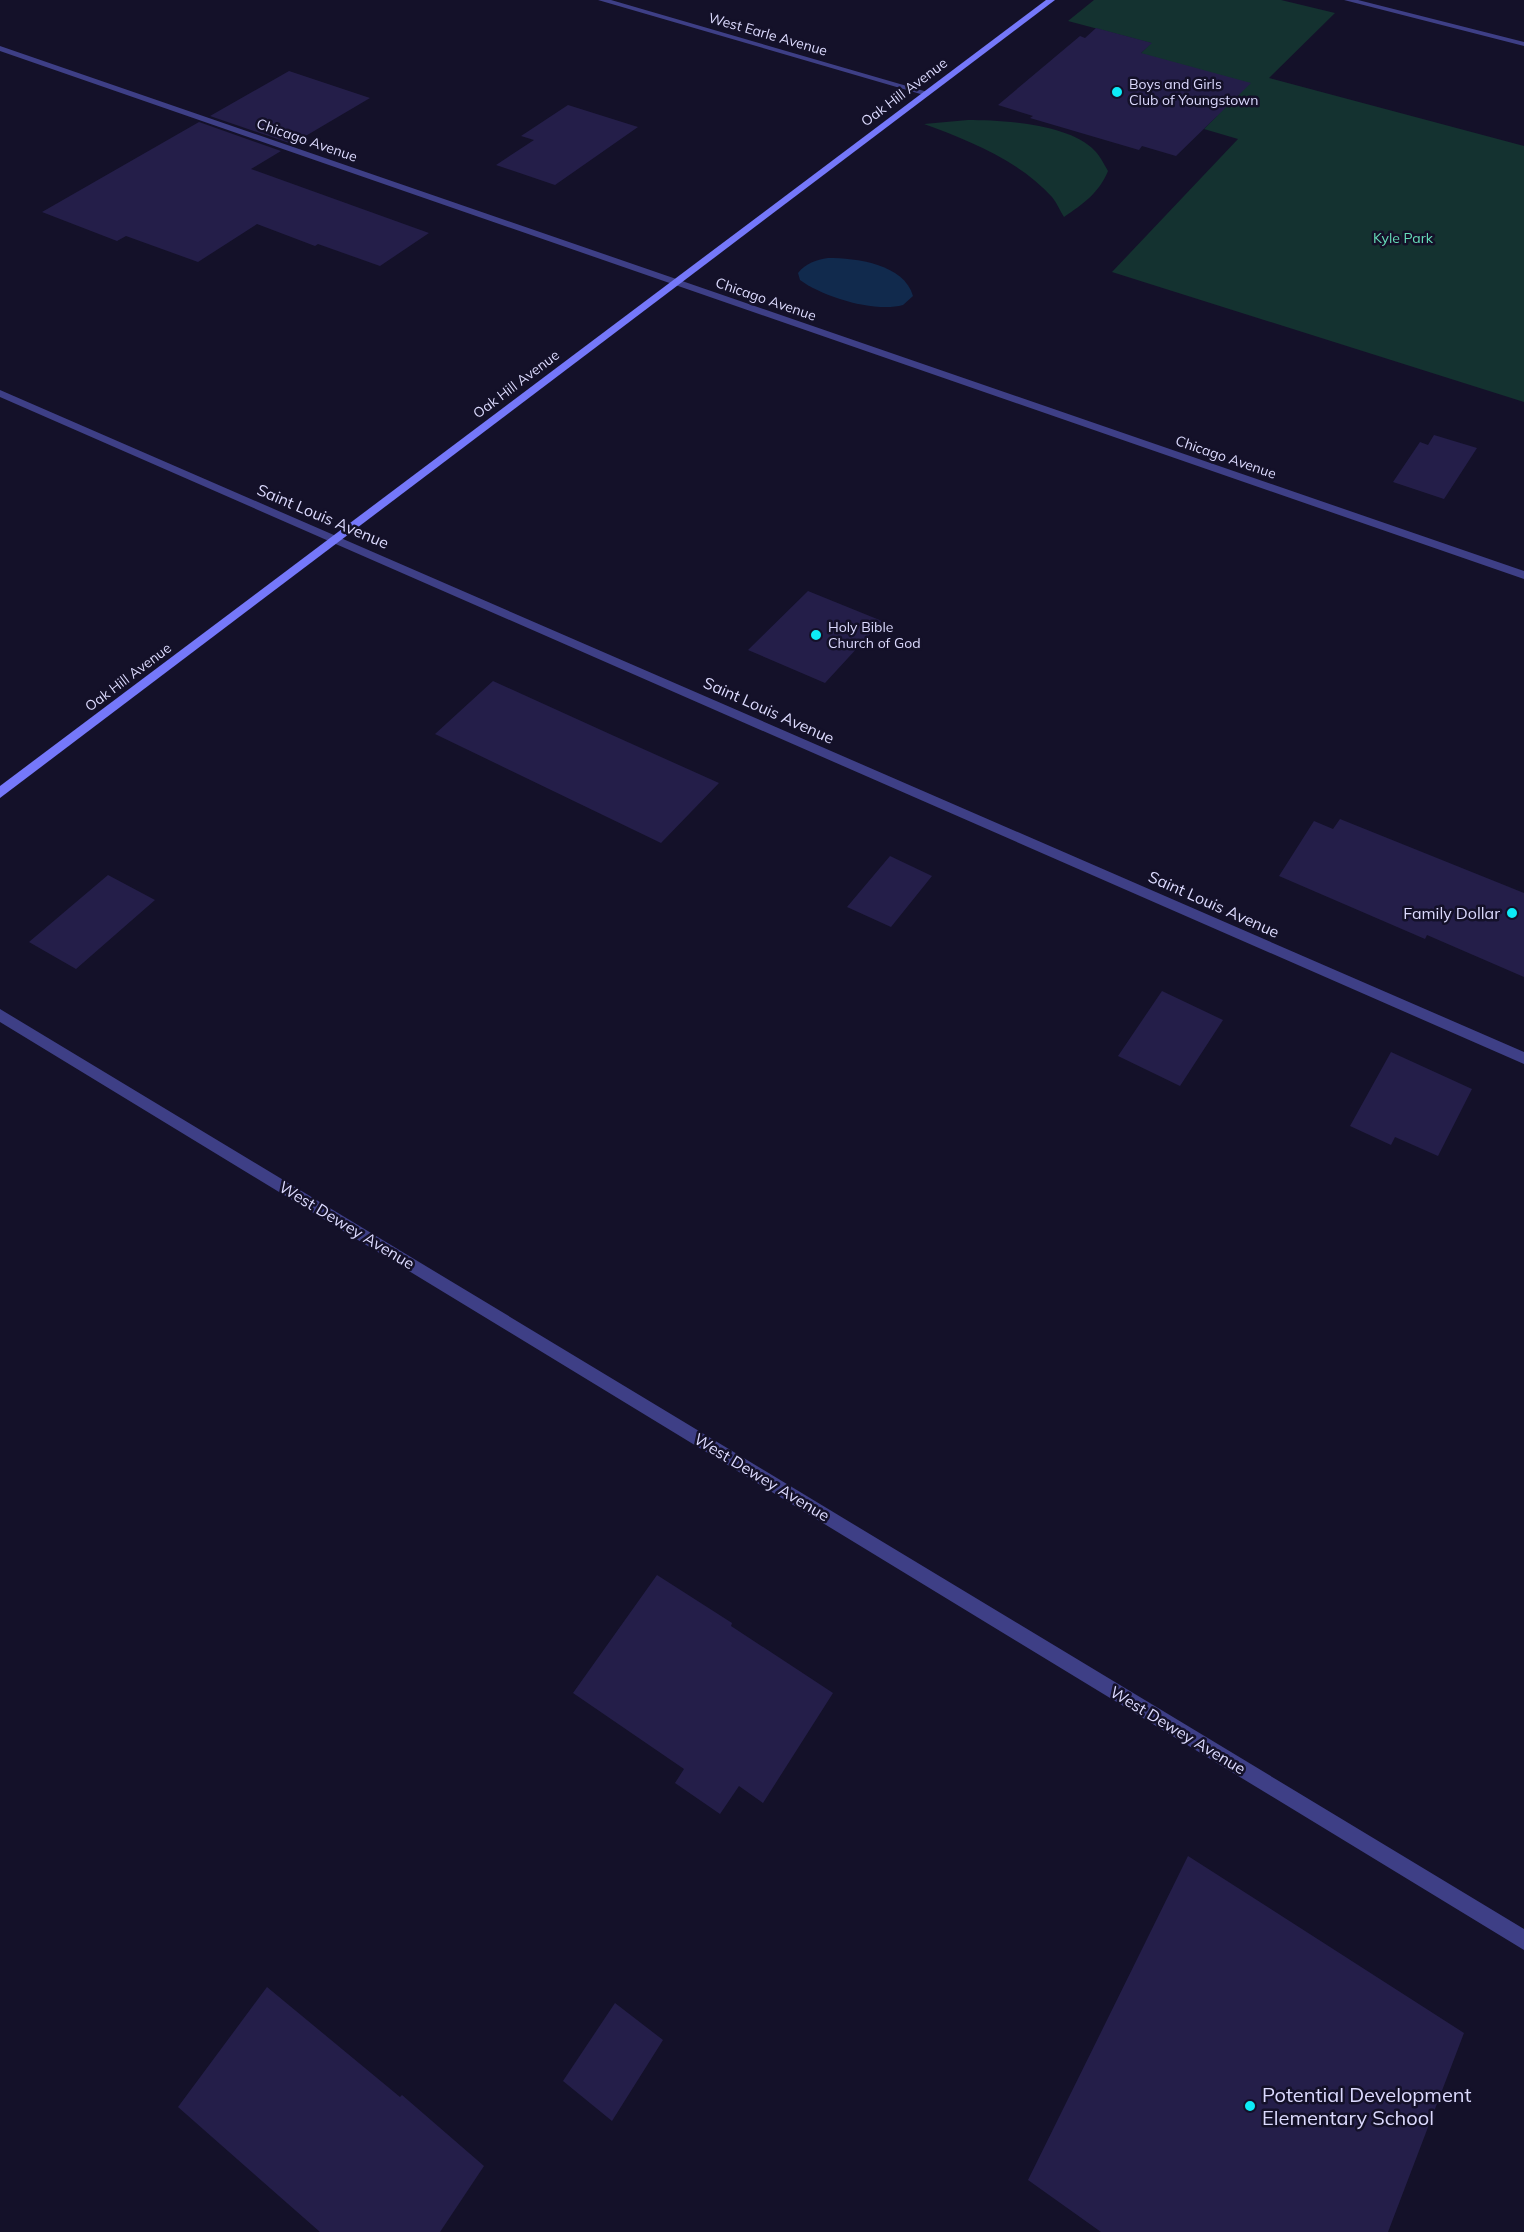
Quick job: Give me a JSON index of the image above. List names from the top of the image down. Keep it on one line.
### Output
{"streets":{"street":["West Earle Avenue","Oak Hill Avenue","Chicago Avenue","Saint Louis Avenue","West Dewey Avenue"]},"crossings":[["West Earle Avenue","Oak Hill Avenue"],["Oak Hill Avenue","Chicago Avenue"],["Oak Hill Avenue","Saint Louis Avenue"]],"parks":["Kyle Park"],"places":["Boys and Girls Club of Youngstown","Holy Bible Church of God","Family Dollar","Potential Development Elementary School"]}
